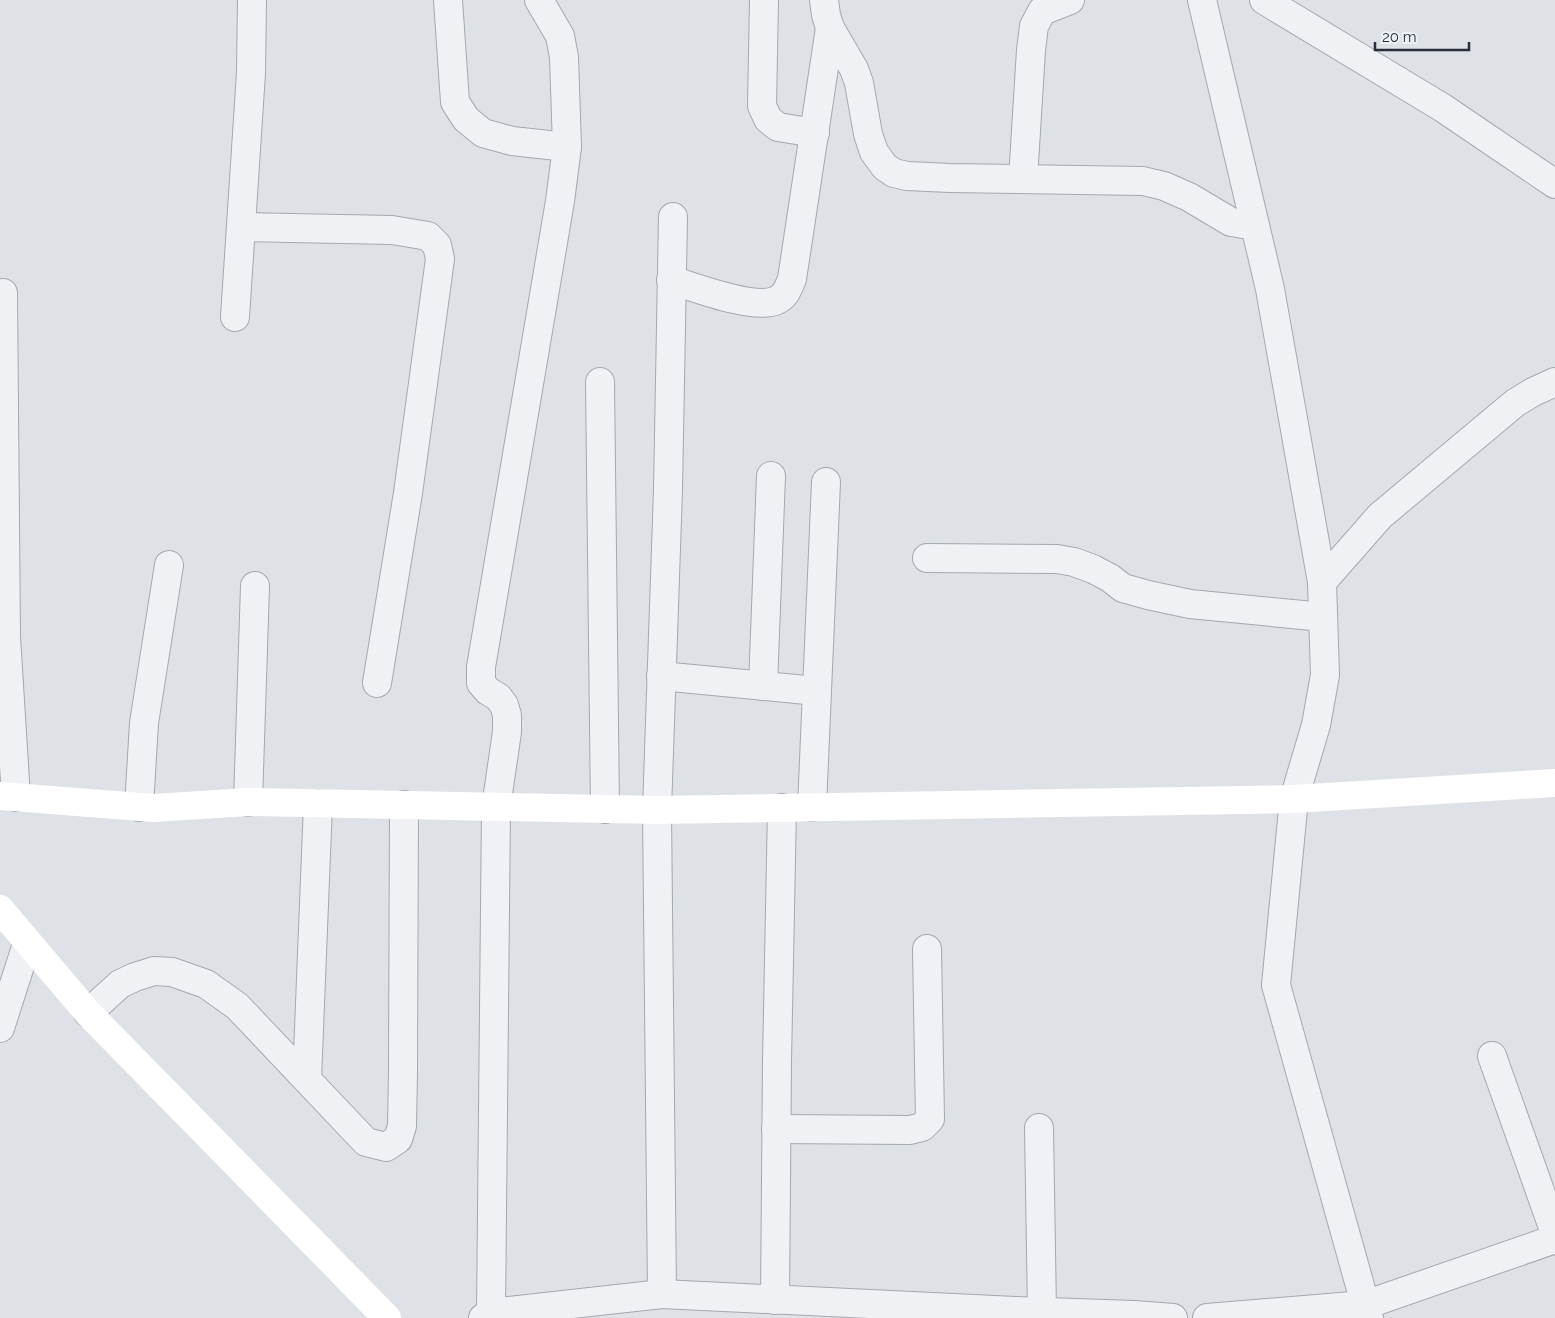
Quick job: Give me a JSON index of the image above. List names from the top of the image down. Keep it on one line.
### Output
{"scale_bar":"20 m"}
